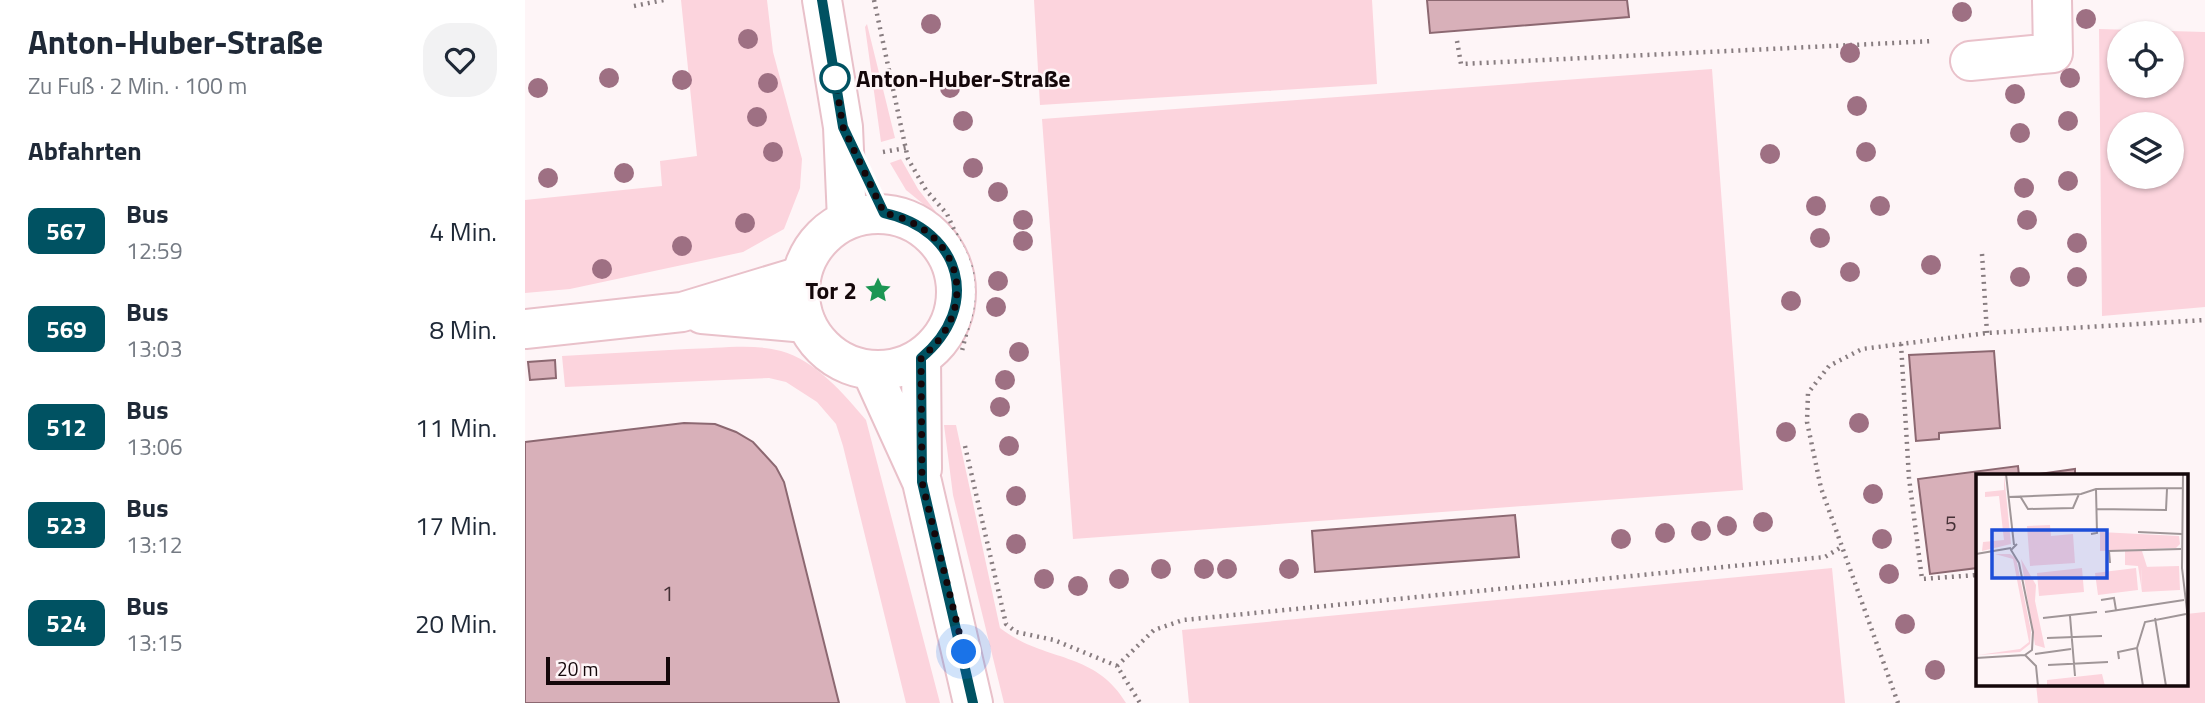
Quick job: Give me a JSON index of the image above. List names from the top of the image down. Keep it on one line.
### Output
{"places":{"other":["Anton-Huber-Straße"],"place":["Tor 2"]},"lines":["bus line 567"],"house_numbers":["5","1"],"scale_bar":"20 m","page":{"heading":[["Anton-Huber-Straße","Zu Fuß · 2 Min. · 100 m"],"Abfahrten"],"list":[{"mark":"567","name":"Bus","note":"12:59","value":"4 Min."},{"mark":"569","name":"Bus","note":"13:03","value":"8 Min."},{"mark":"512","name":"Bus","note":"13:06","value":"11 Min."},{"mark":"523","name":"Bus","note":"13:12","value":"17 Min."},{"mark":"524","name":"Bus","note":"13:15","value":"20 Min."}],"scale":"20 m"}}
